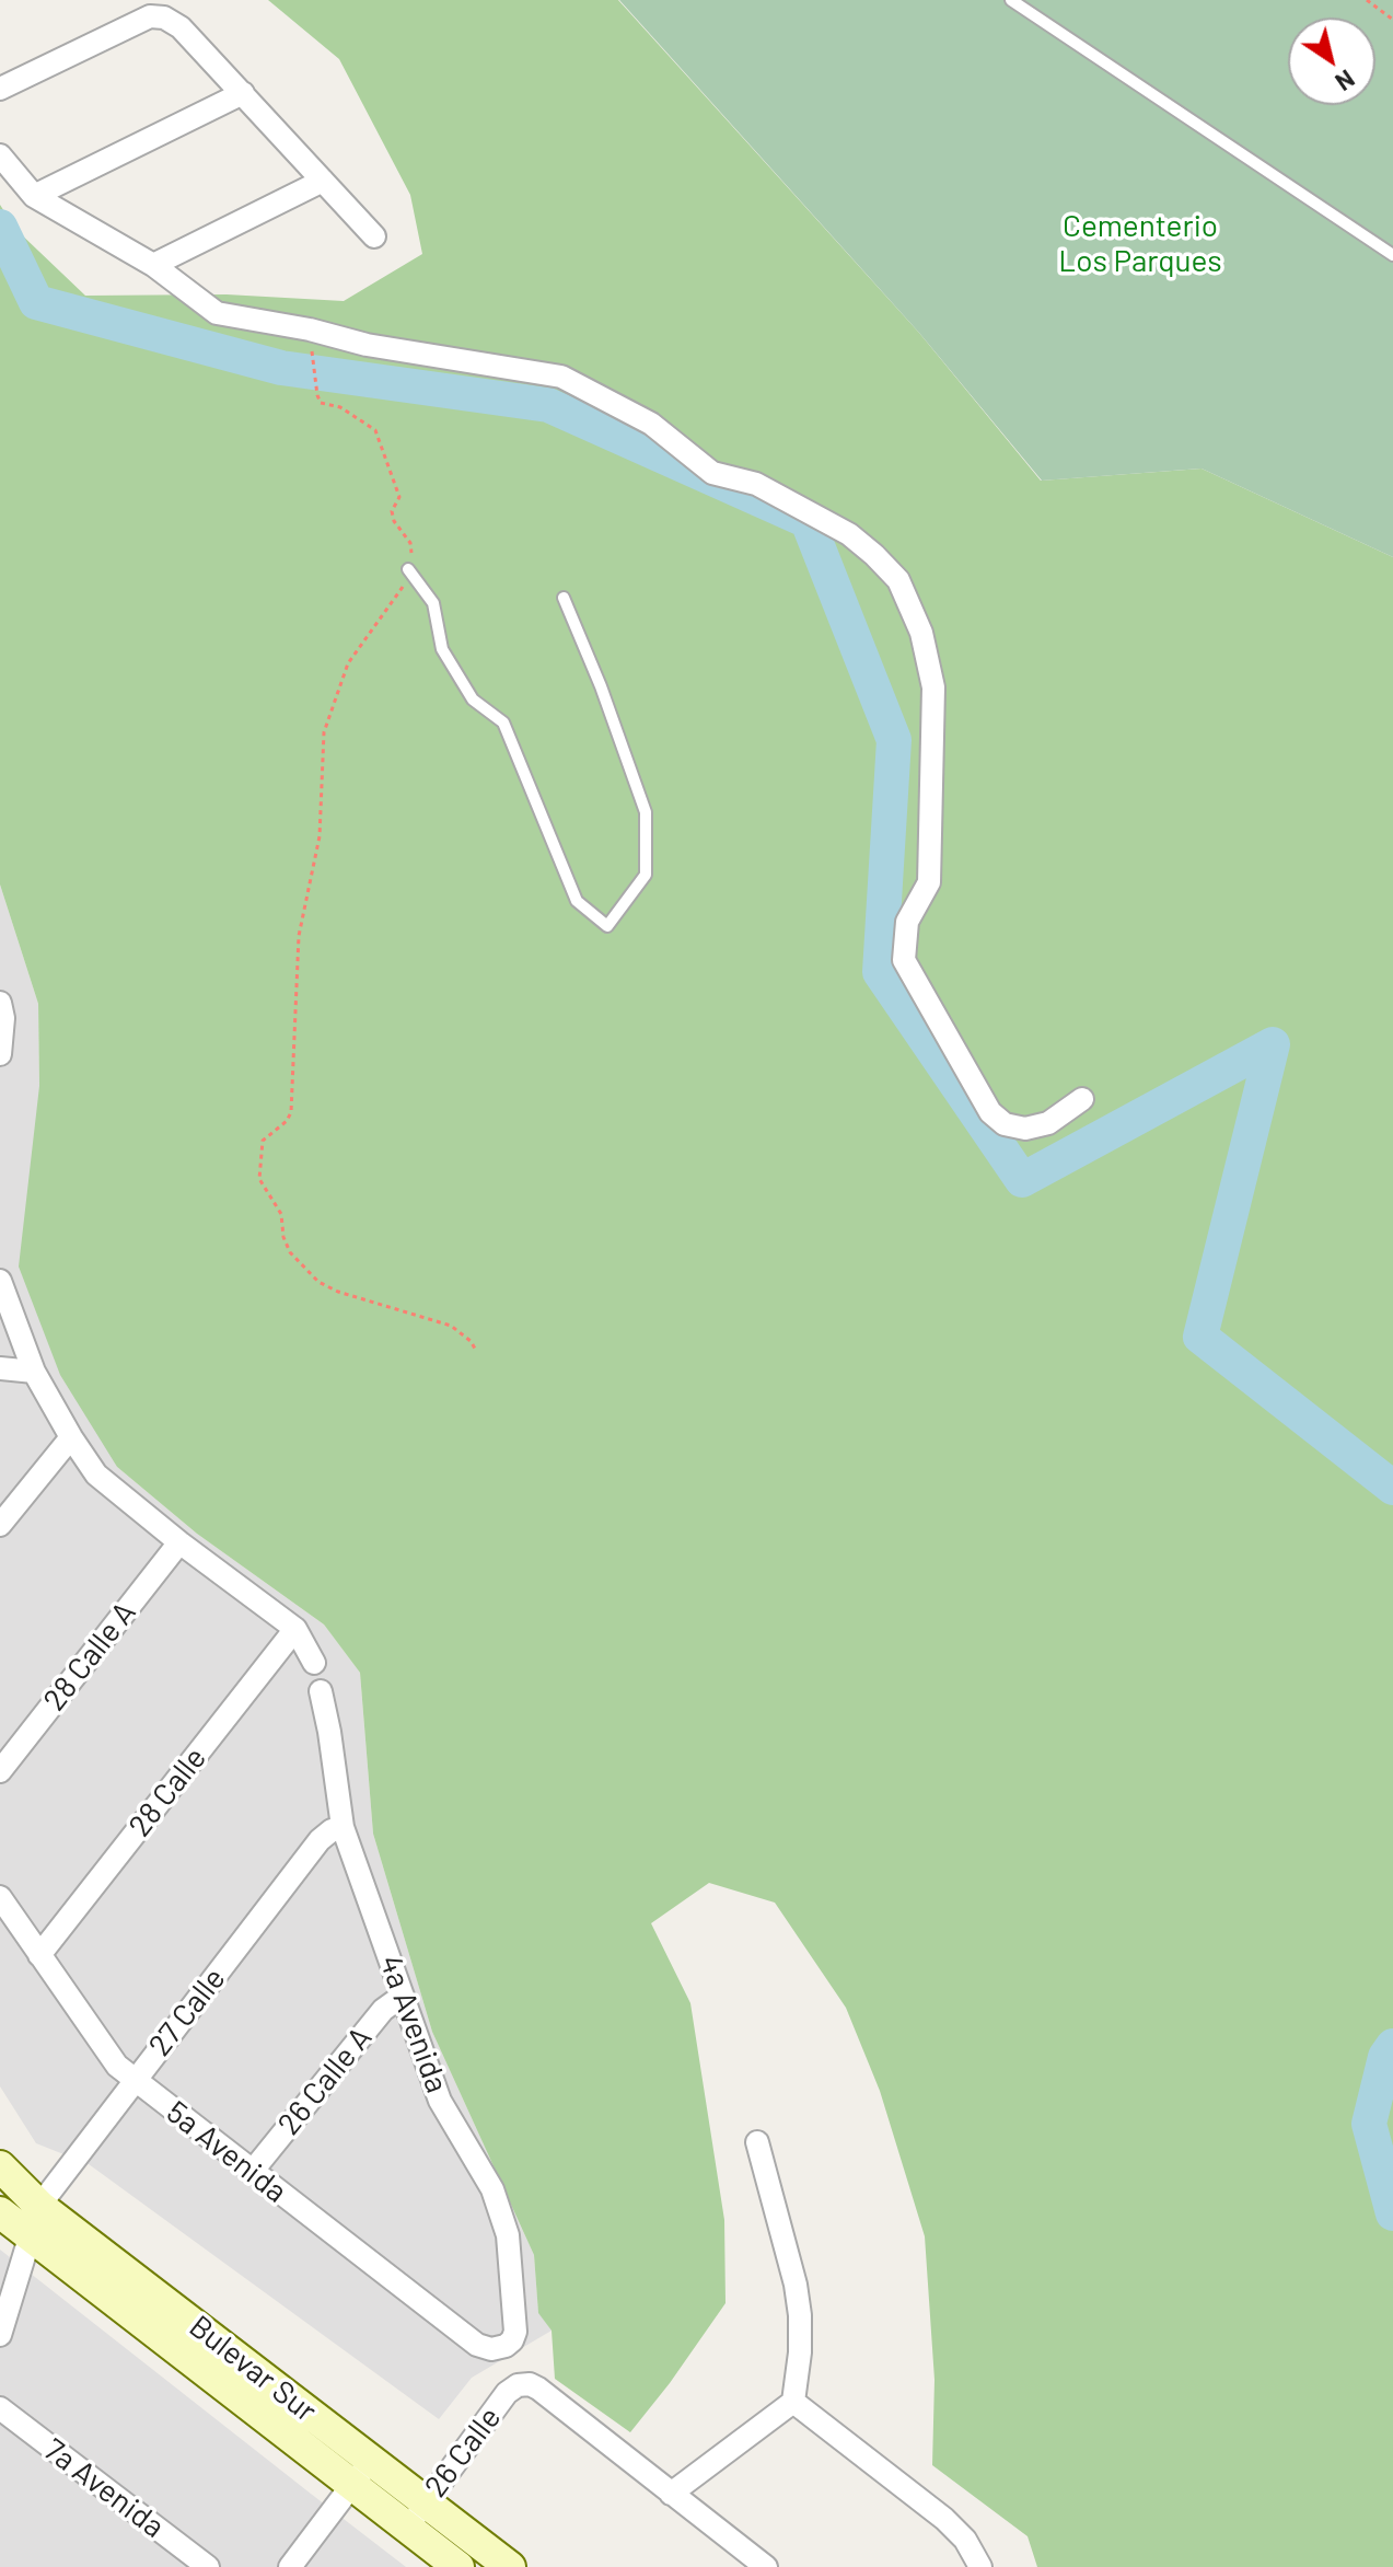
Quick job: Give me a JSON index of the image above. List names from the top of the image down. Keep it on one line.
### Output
{"streets":{"main road":["Bulevar Sur"],"street":["28 Calle A","28 Calle","27 Calle","4a Avenida","26 Calle A","5a Avenida","26 Calle","7a Avenida"]},"crossings":[["28 Calle","5a Avenida"],["27 Calle","4a Avenida"],["27 Calle","5a Avenida"],["27 Calle","Bulevar Sur"],["4a Avenida","26 Calle A"],["4a Avenida","5a Avenida"],["26 Calle A","5a Avenida"],["Bulevar Sur","26 Calle"]],"parks":["Cementerio Los Parques"],"north":"bottom right"}
